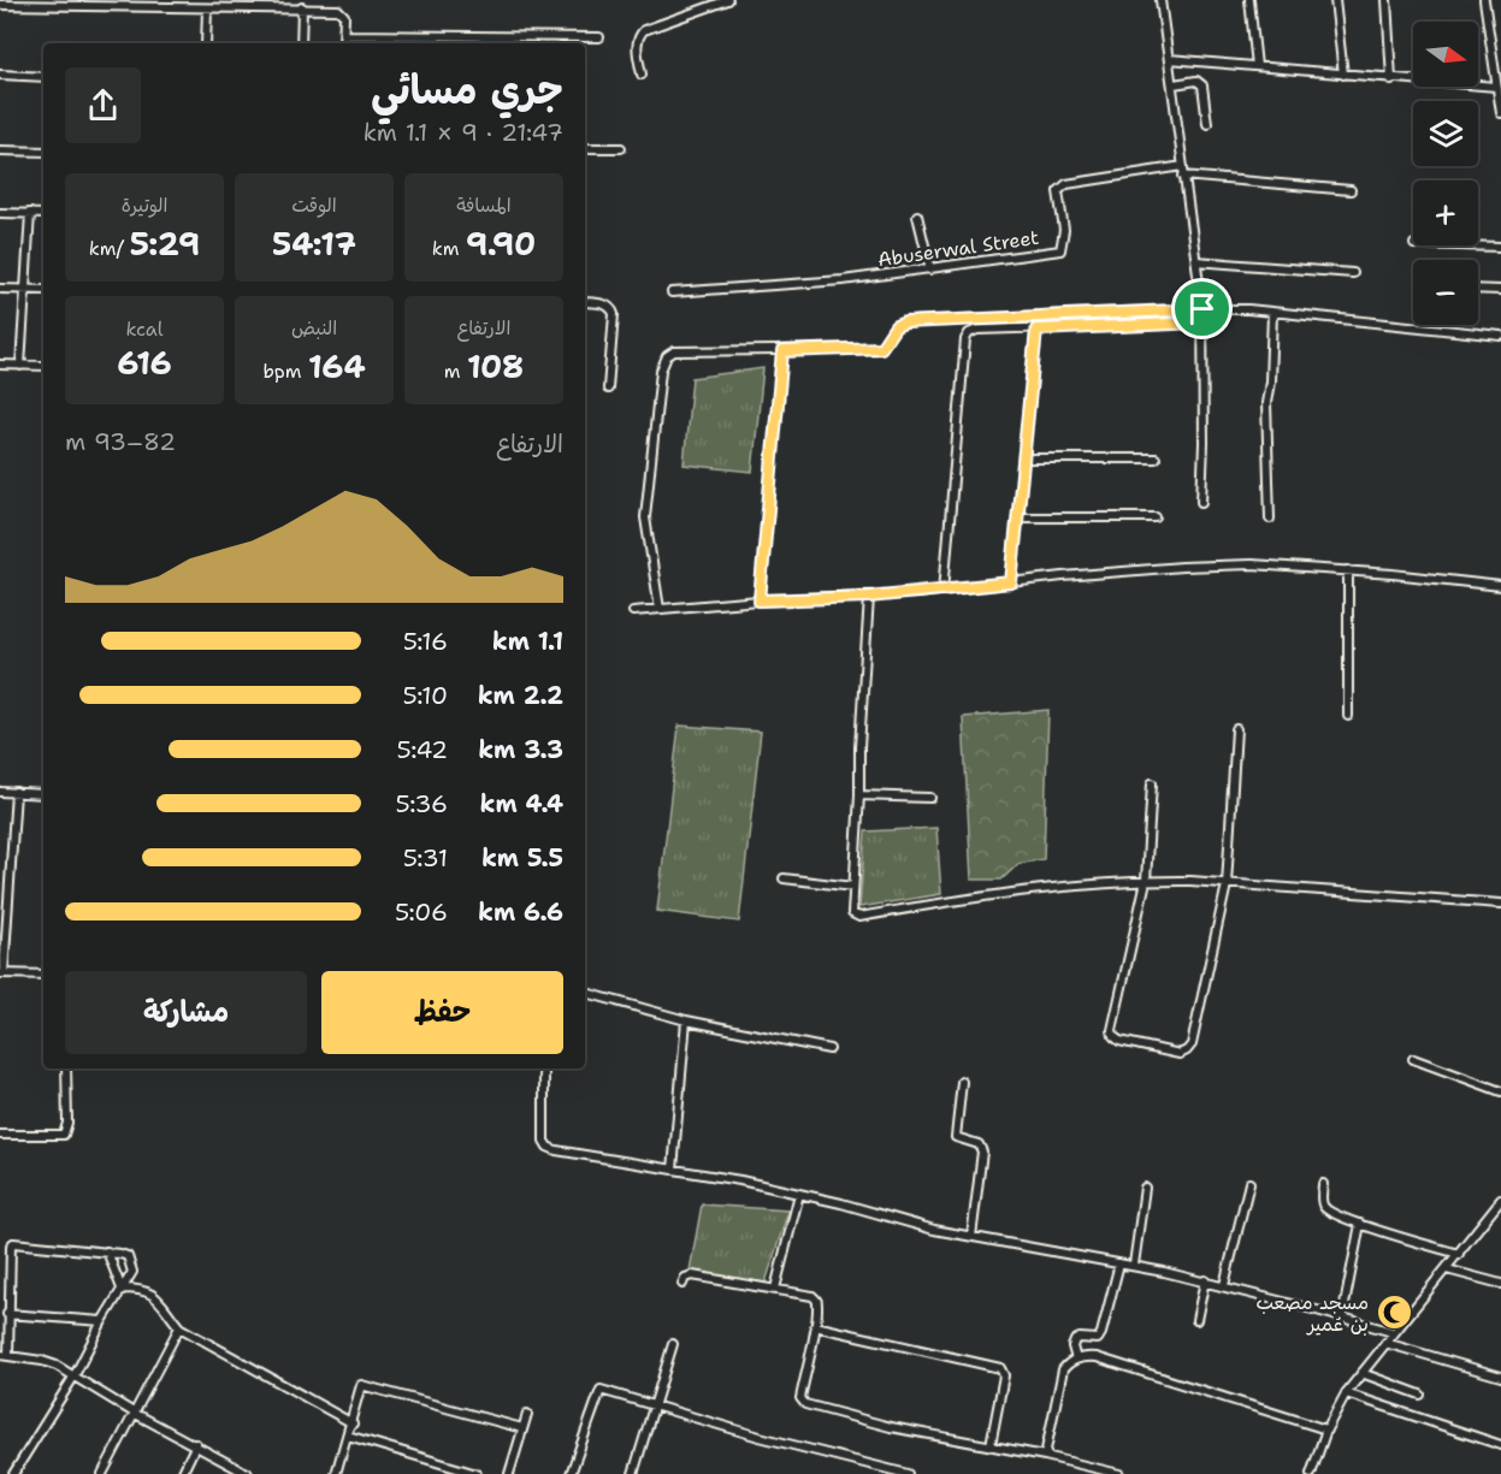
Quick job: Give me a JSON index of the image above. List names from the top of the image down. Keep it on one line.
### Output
{"streets":{"street":["Abuserwal Street"]},"places":{"mosque":["مسجد مصعب بن عُمير"]},"north":"right","page":{"map_buttons":["+","−"],"heading":["جري مسائي","21:47 · 9 × 1.1 km"],"stats":[["المسافة","9.90 km"],["الوقت","54:17"],["الوتيرة","5:29 /km"],["الارتفاع","108 m"],["النبض","164 bpm"],["kcal","616"]],"chart":["الارتفاع","82–93 m"],"list":[{"name":"1.1 km","note":"5:16"},{"name":"2.2 km","note":"5:10"},{"name":"3.3 km","note":"5:42"},{"name":"4.4 km","note":"5:36"},{"name":"5.5 km","note":"5:31"},{"name":"6.6 km","note":"5:06"}],"buttons":["حفظ","مشاركة"]}}
